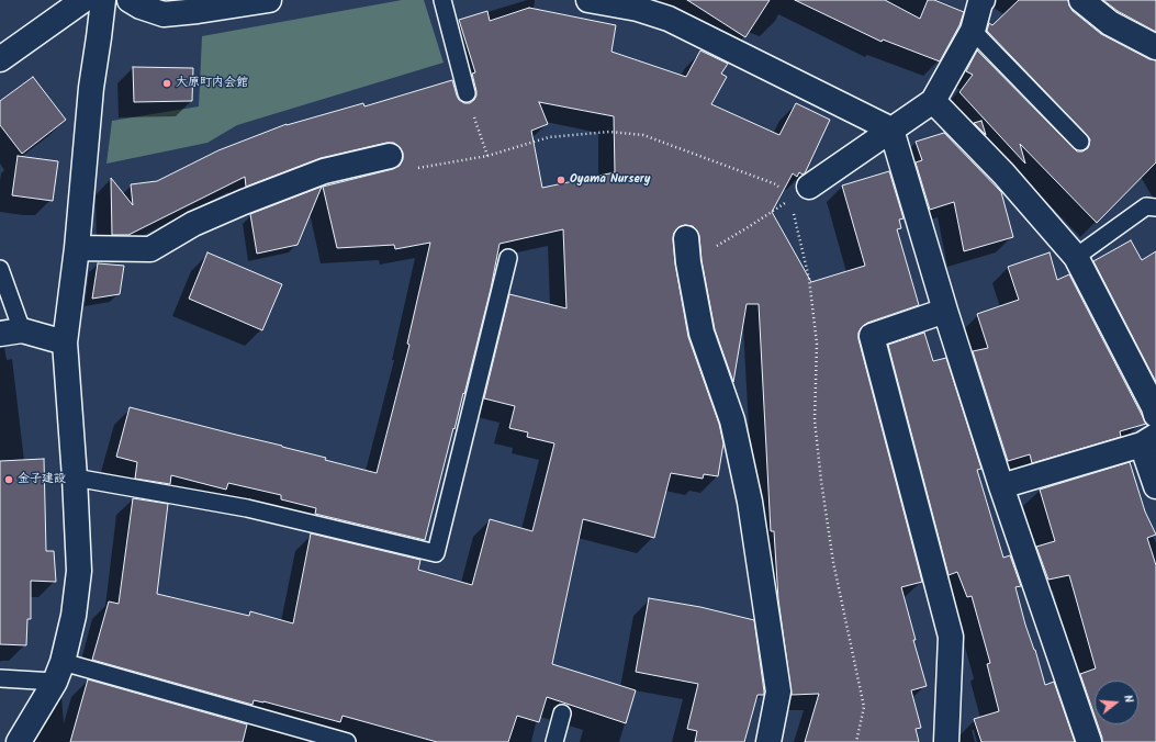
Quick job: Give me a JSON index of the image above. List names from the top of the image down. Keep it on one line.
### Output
{"places":["大原町内会館","Oyama Nursery","金子建設"],"north":"right"}
